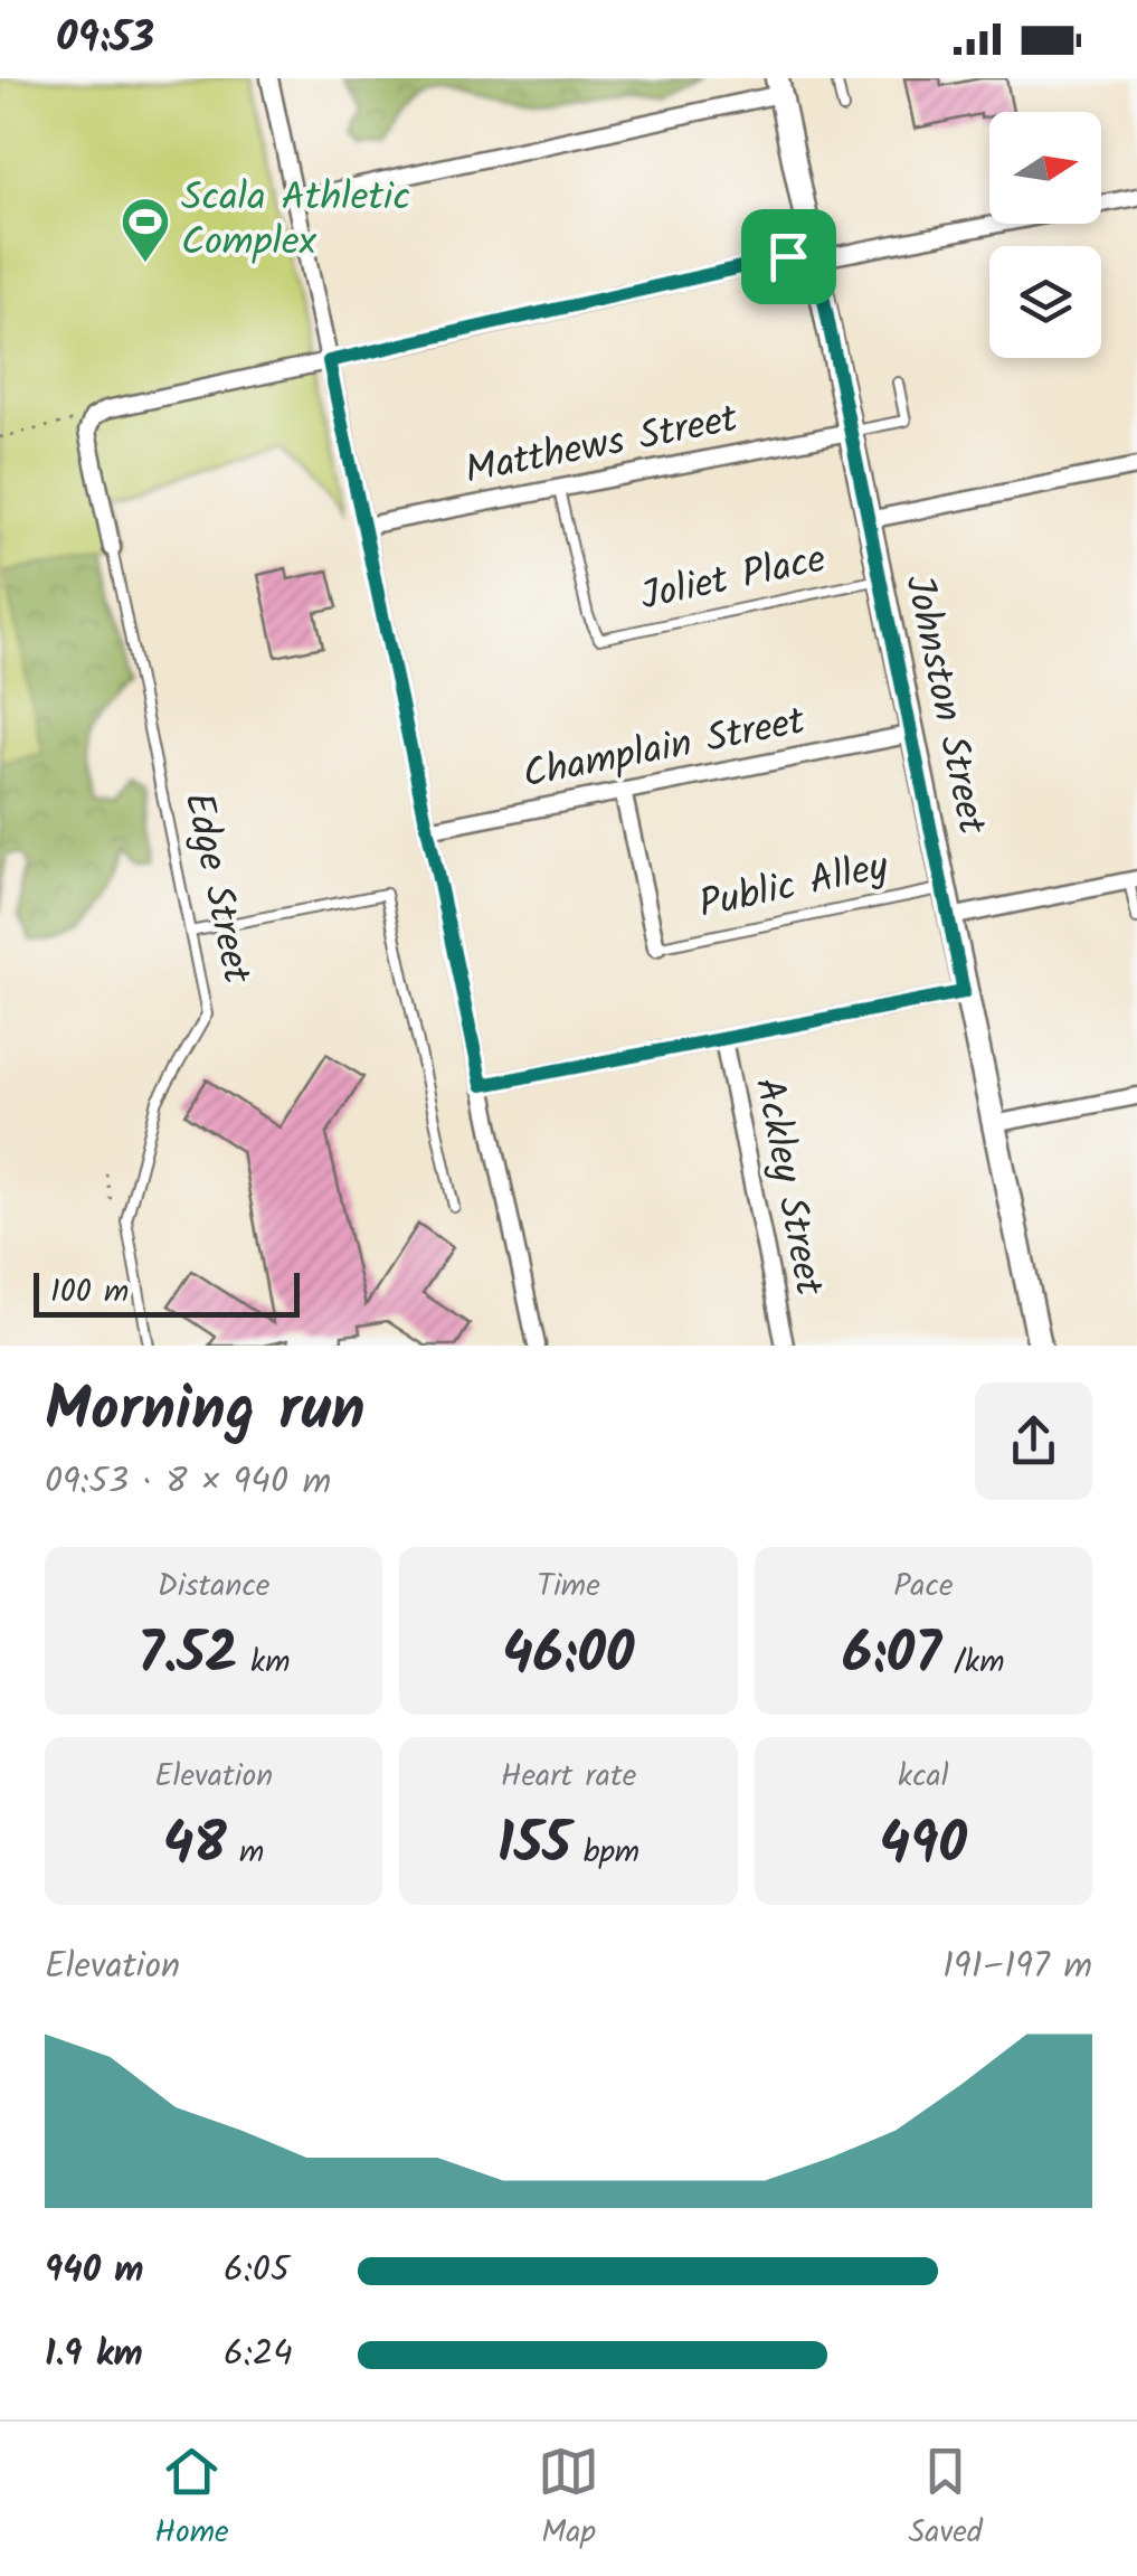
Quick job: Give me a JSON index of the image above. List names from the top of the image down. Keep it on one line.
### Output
{"streets":{"main road":["Johnston Street"],"street":["Matthews Street","Champlain Street","Edge Street","Ackley Street"],"lane":["Joliet Place","Public Alley"]},"crossings":[["Matthews Street","Joliet Place"],["Matthews Street","Johnston Street"],["Joliet Place","Johnston Street"],["Johnston Street","Champlain Street"],["Johnston Street","Public Alley"]],"places":{"sports":["Scala Athletic Complex"]},"scale_bar":"100 m","north":"right","page":{"status":"09:53","scale":"100 m","heading":["Morning run","09:53 · 8 × 940 m"],"stats":[["Distance","7.52 km"],["Time","46:00"],["Pace","6:07 /km"],["Elevation","48 m"],["Heart rate","155 bpm"],["kcal","490"]],"chart":["Elevation","191–197 m"],"list":[{"name":"940 m","note":"6:05"},{"name":"1.9 km","note":"6:24"}],"tabs":["Home","Map","Saved"]}}
